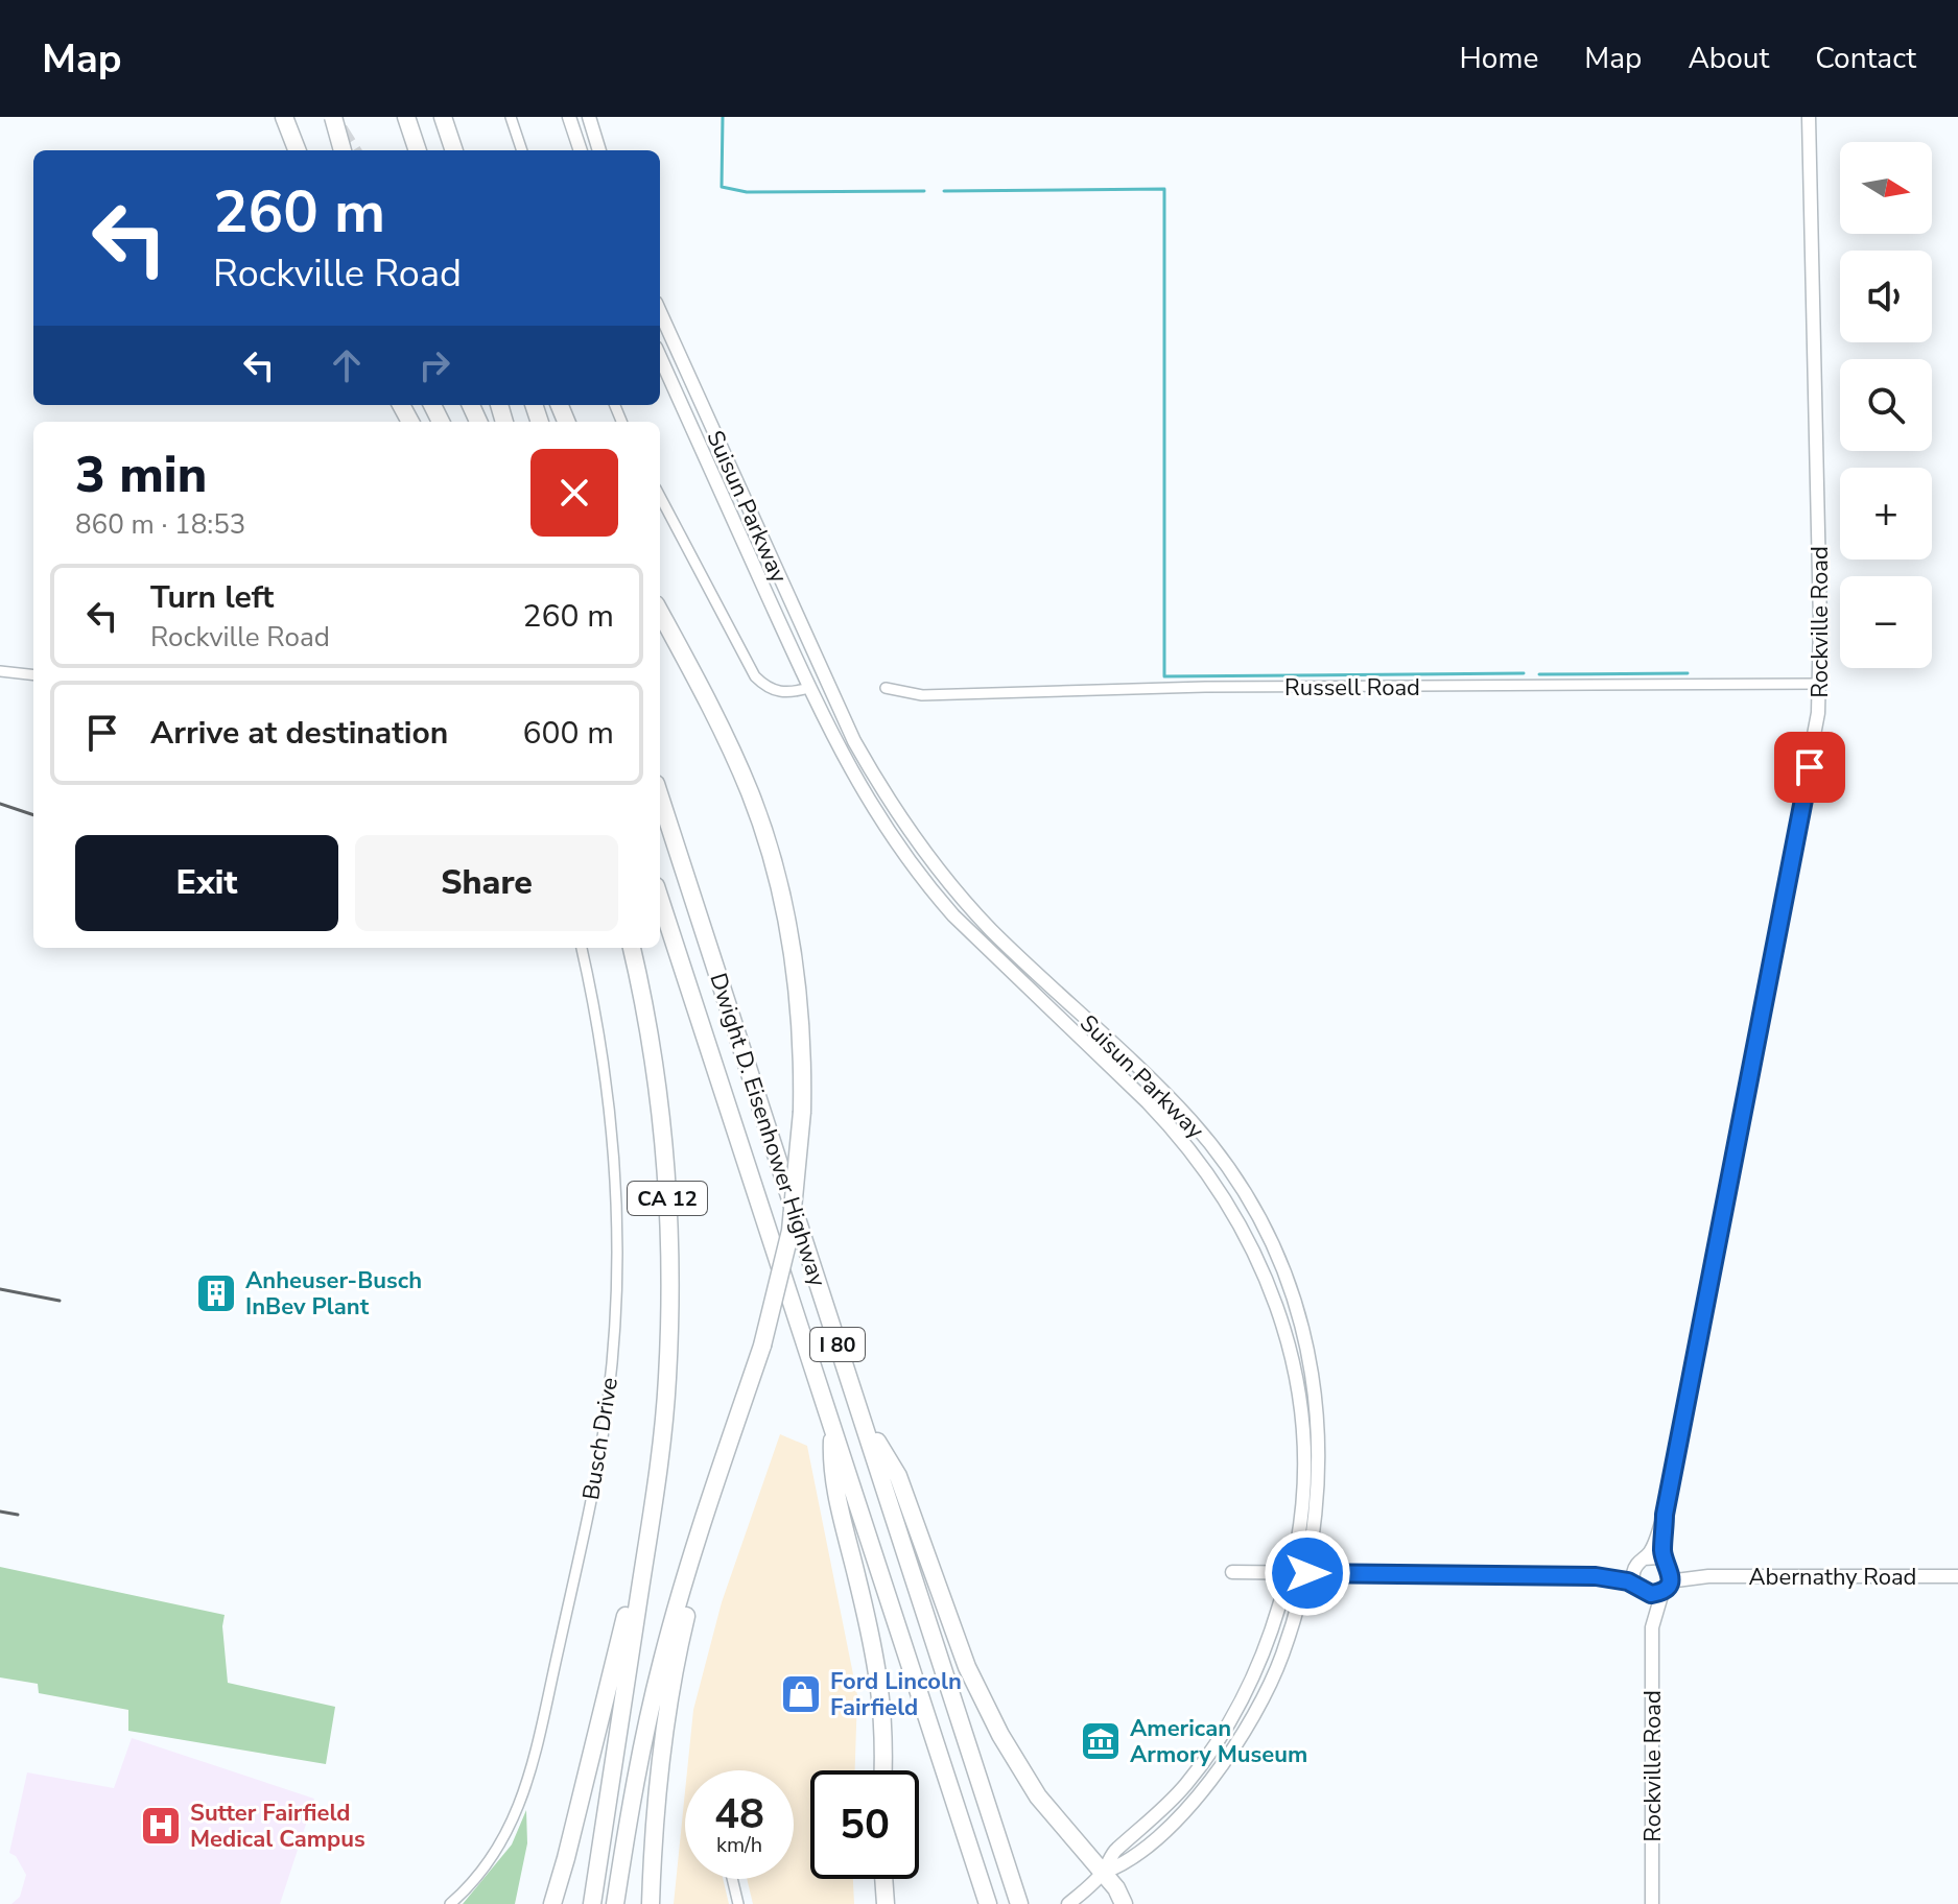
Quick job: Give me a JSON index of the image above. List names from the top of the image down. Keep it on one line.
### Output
{"streets":{"highway":["Dwight D. Eisenhower Highway","CA 12","I 80"],"main road":["Suisun Parkway","Rockville Road","Abernathy Road"],"street":["Russell Road","Busch Drive"]},"crossings":[["Rockville Road","Russell Road"],["Rockville Road","Abernathy Road"]],"places":{"building":["Anheuser-Busch InBev Plant"],"shop":["Ford Lincoln Fairfield"],"museum":["American Armory Museum"],"hospital":["Sutter Fairfield Medical Campus"]},"north":"right","page":{"header":"Map","nav":["Home","Map","About","Contact"],"map_buttons":["+","−"],"turn":["260 m","Rockville Road"],"heading":["3 min","860 m · 18:53"],"list":[{"name":"Turn left","note":"Rockville Road","value":"260 m"},{"name":"Arrive at destination","value":"600 m"}],"buttons":["Exit","Share"],"speed":"48 km/h","limit":"50"}}
